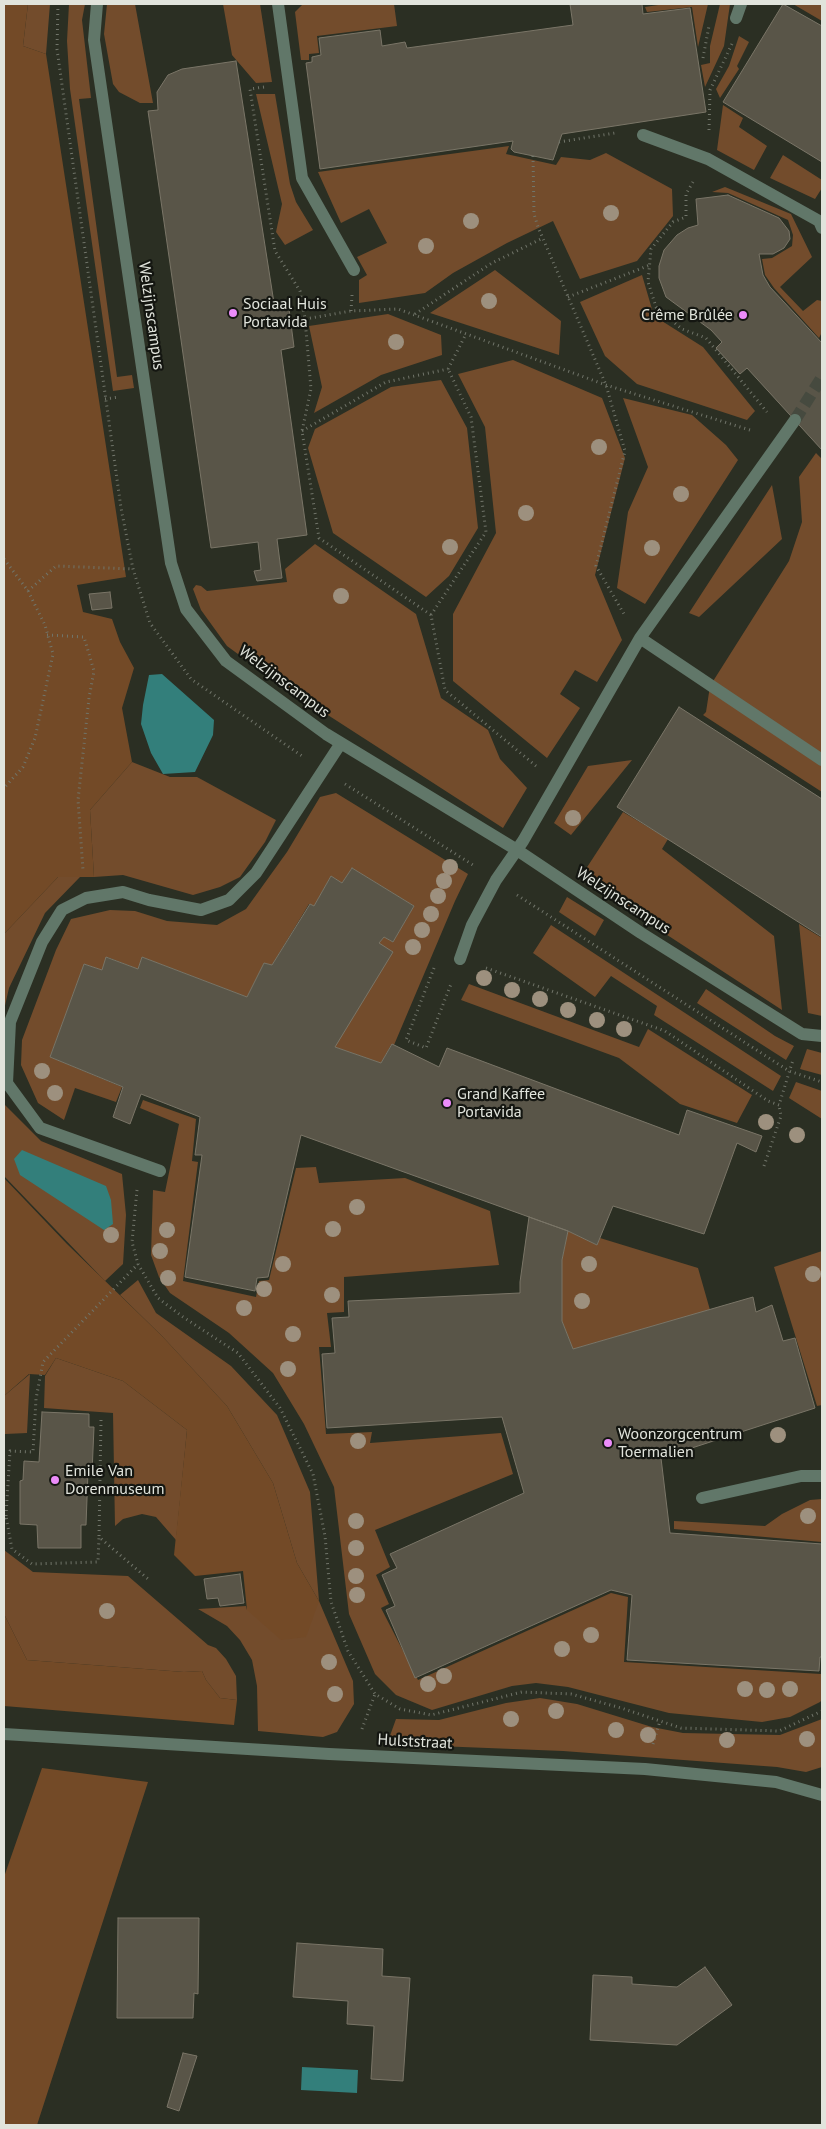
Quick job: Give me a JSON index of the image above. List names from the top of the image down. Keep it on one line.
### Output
{"streets":{"street":["Welzijnscampus","Hulststraat"]},"places":["Sociaal Huis Portavida","Crême Brûlée","Grand Kaffee Portavida","Woonzorgcentrum Toermalien","Emile Van Dorenmuseum"]}
